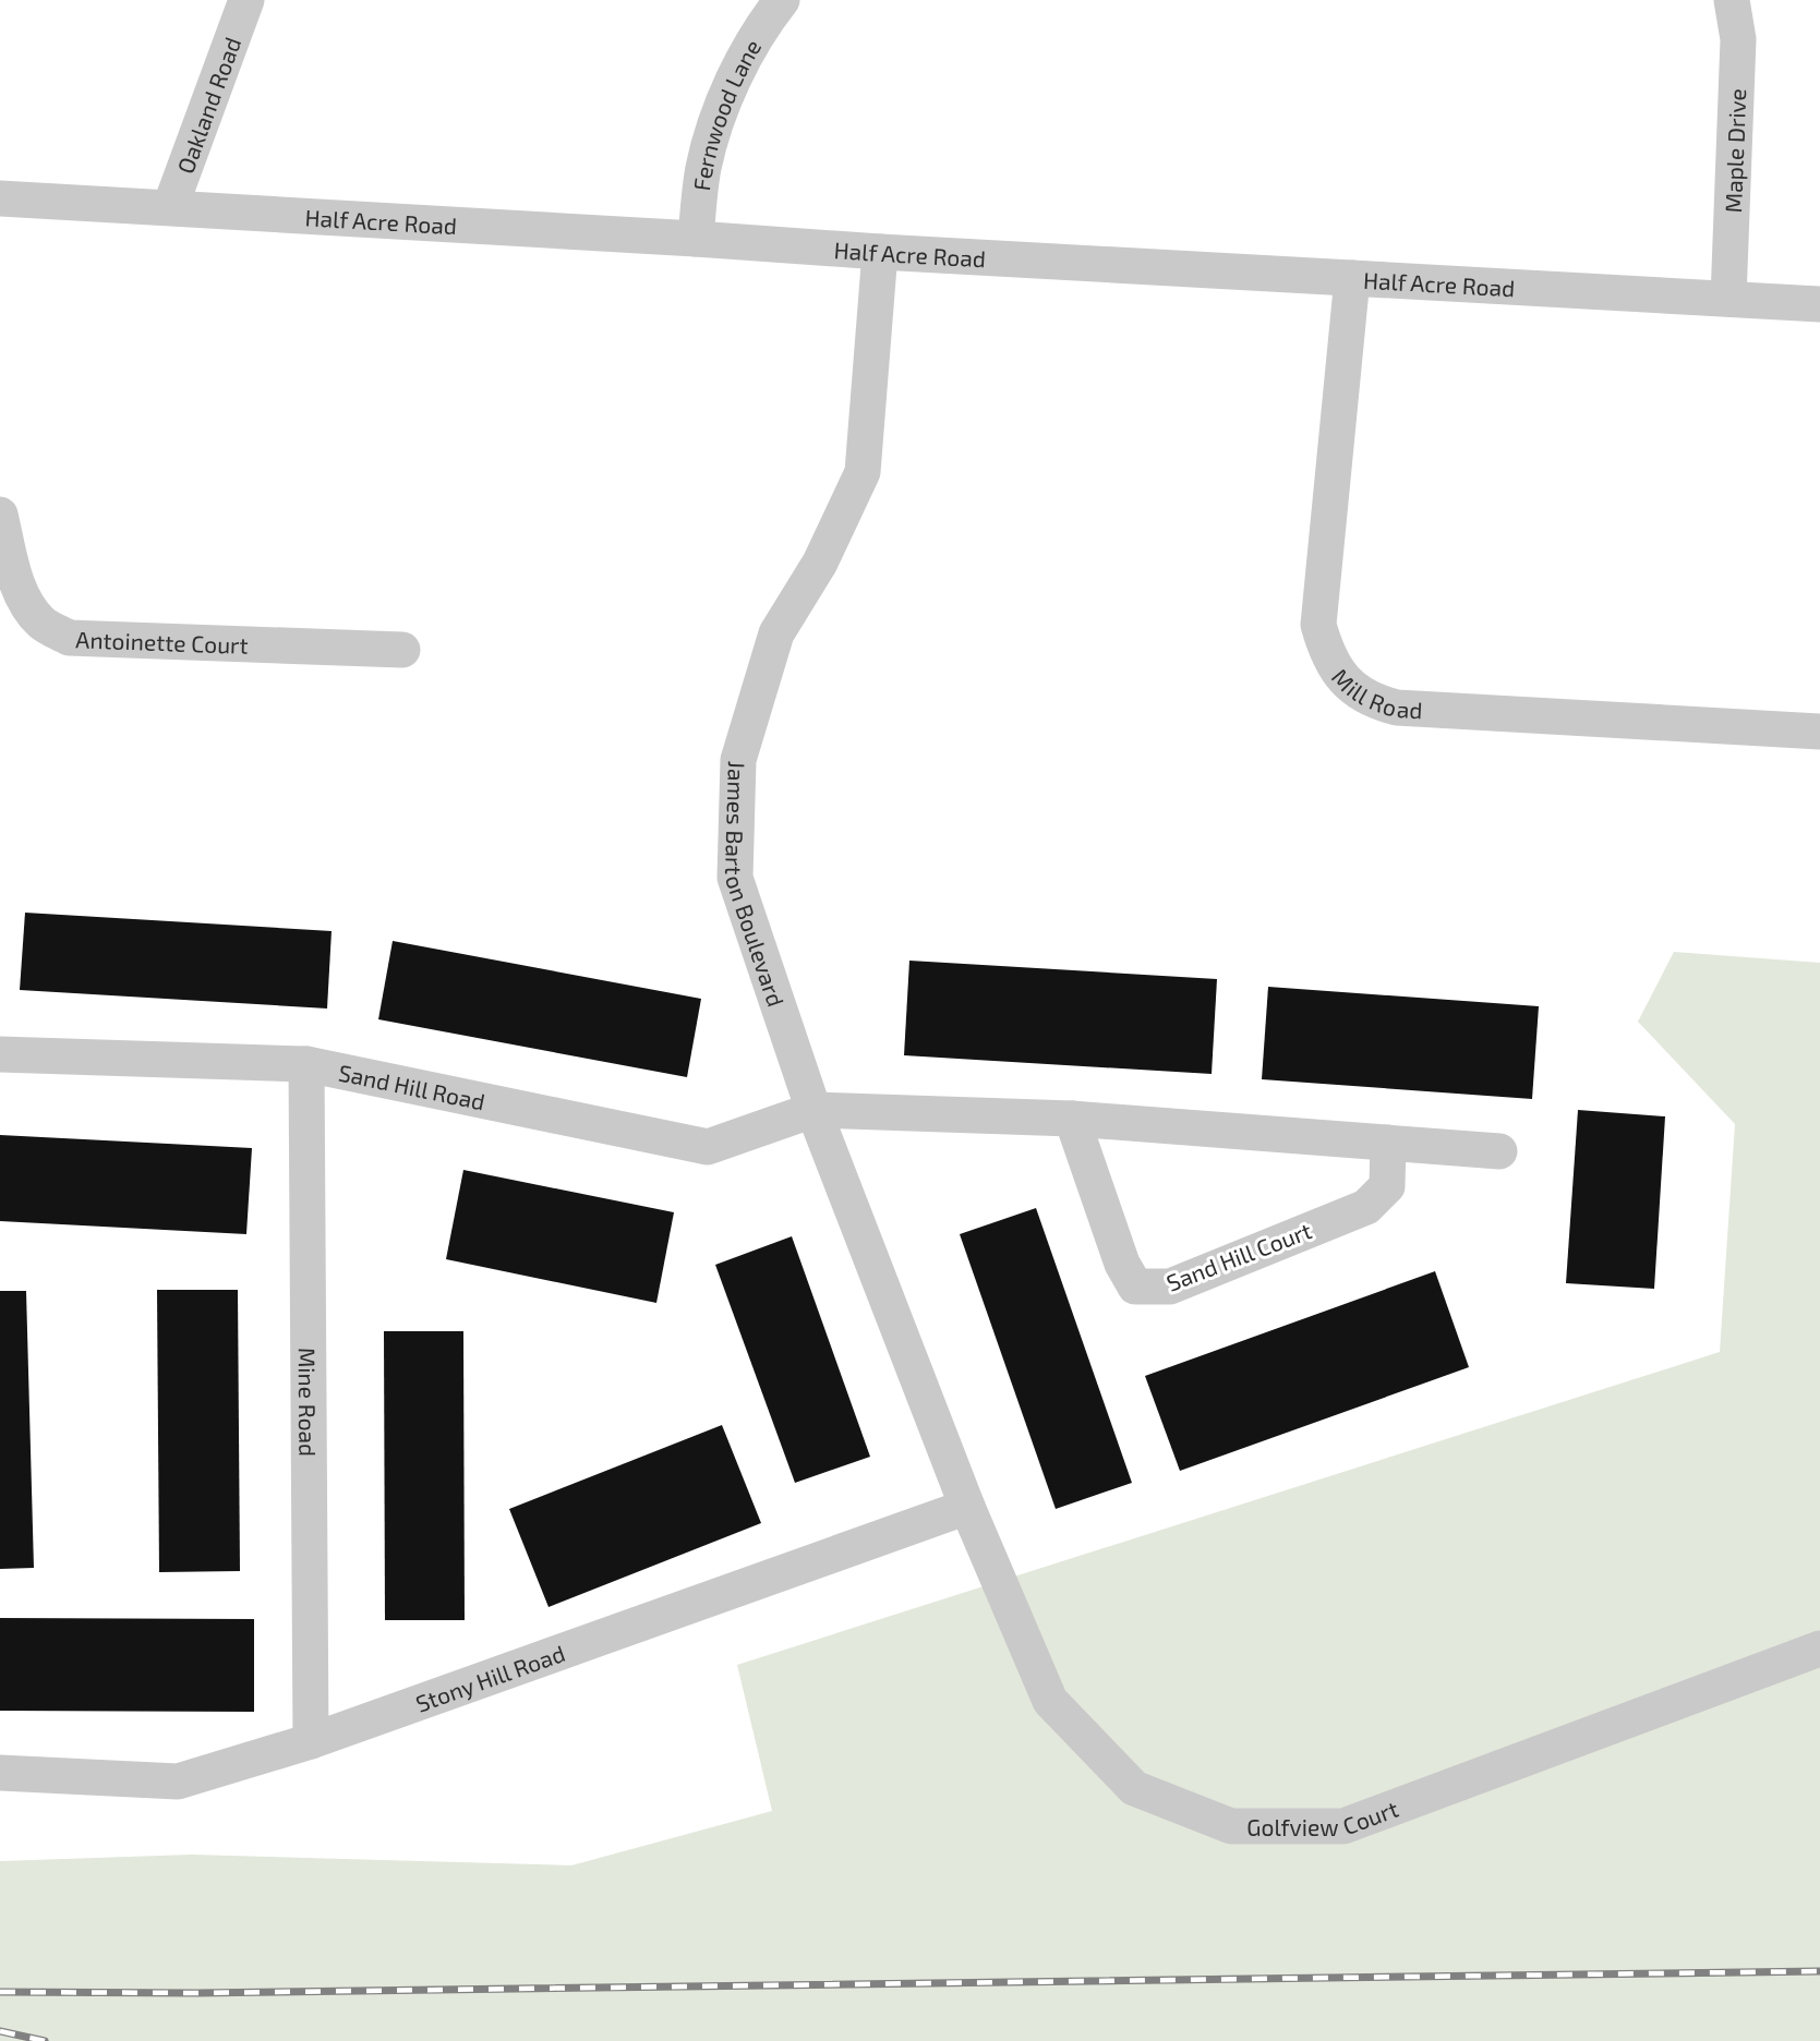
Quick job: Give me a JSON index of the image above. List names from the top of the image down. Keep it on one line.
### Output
{"streets":{"street":["Oakland Road","Fernwood Lane","Maple Drive","Half Acre Road","Antoinette Court","Mill Road","James Barton Boulevard","Sand Hill Road","Sand Hill Court","Mine Road","Stony Hill Road","Golfview Court"]},"crossings":[["Oakland Road","Half Acre Road"],["Fernwood Lane","Half Acre Road"],["Maple Drive","Half Acre Road"],["Half Acre Road","Mill Road"],["Half Acre Road","James Barton Boulevard"],["James Barton Boulevard","Sand Hill Road"],["James Barton Boulevard","Stony Hill Road"],["James Barton Boulevard","Golfview Court"],["Sand Hill Road","Mine Road"],["Mine Road","Stony Hill Road"],["Stony Hill Road","Golfview Court"]]}
